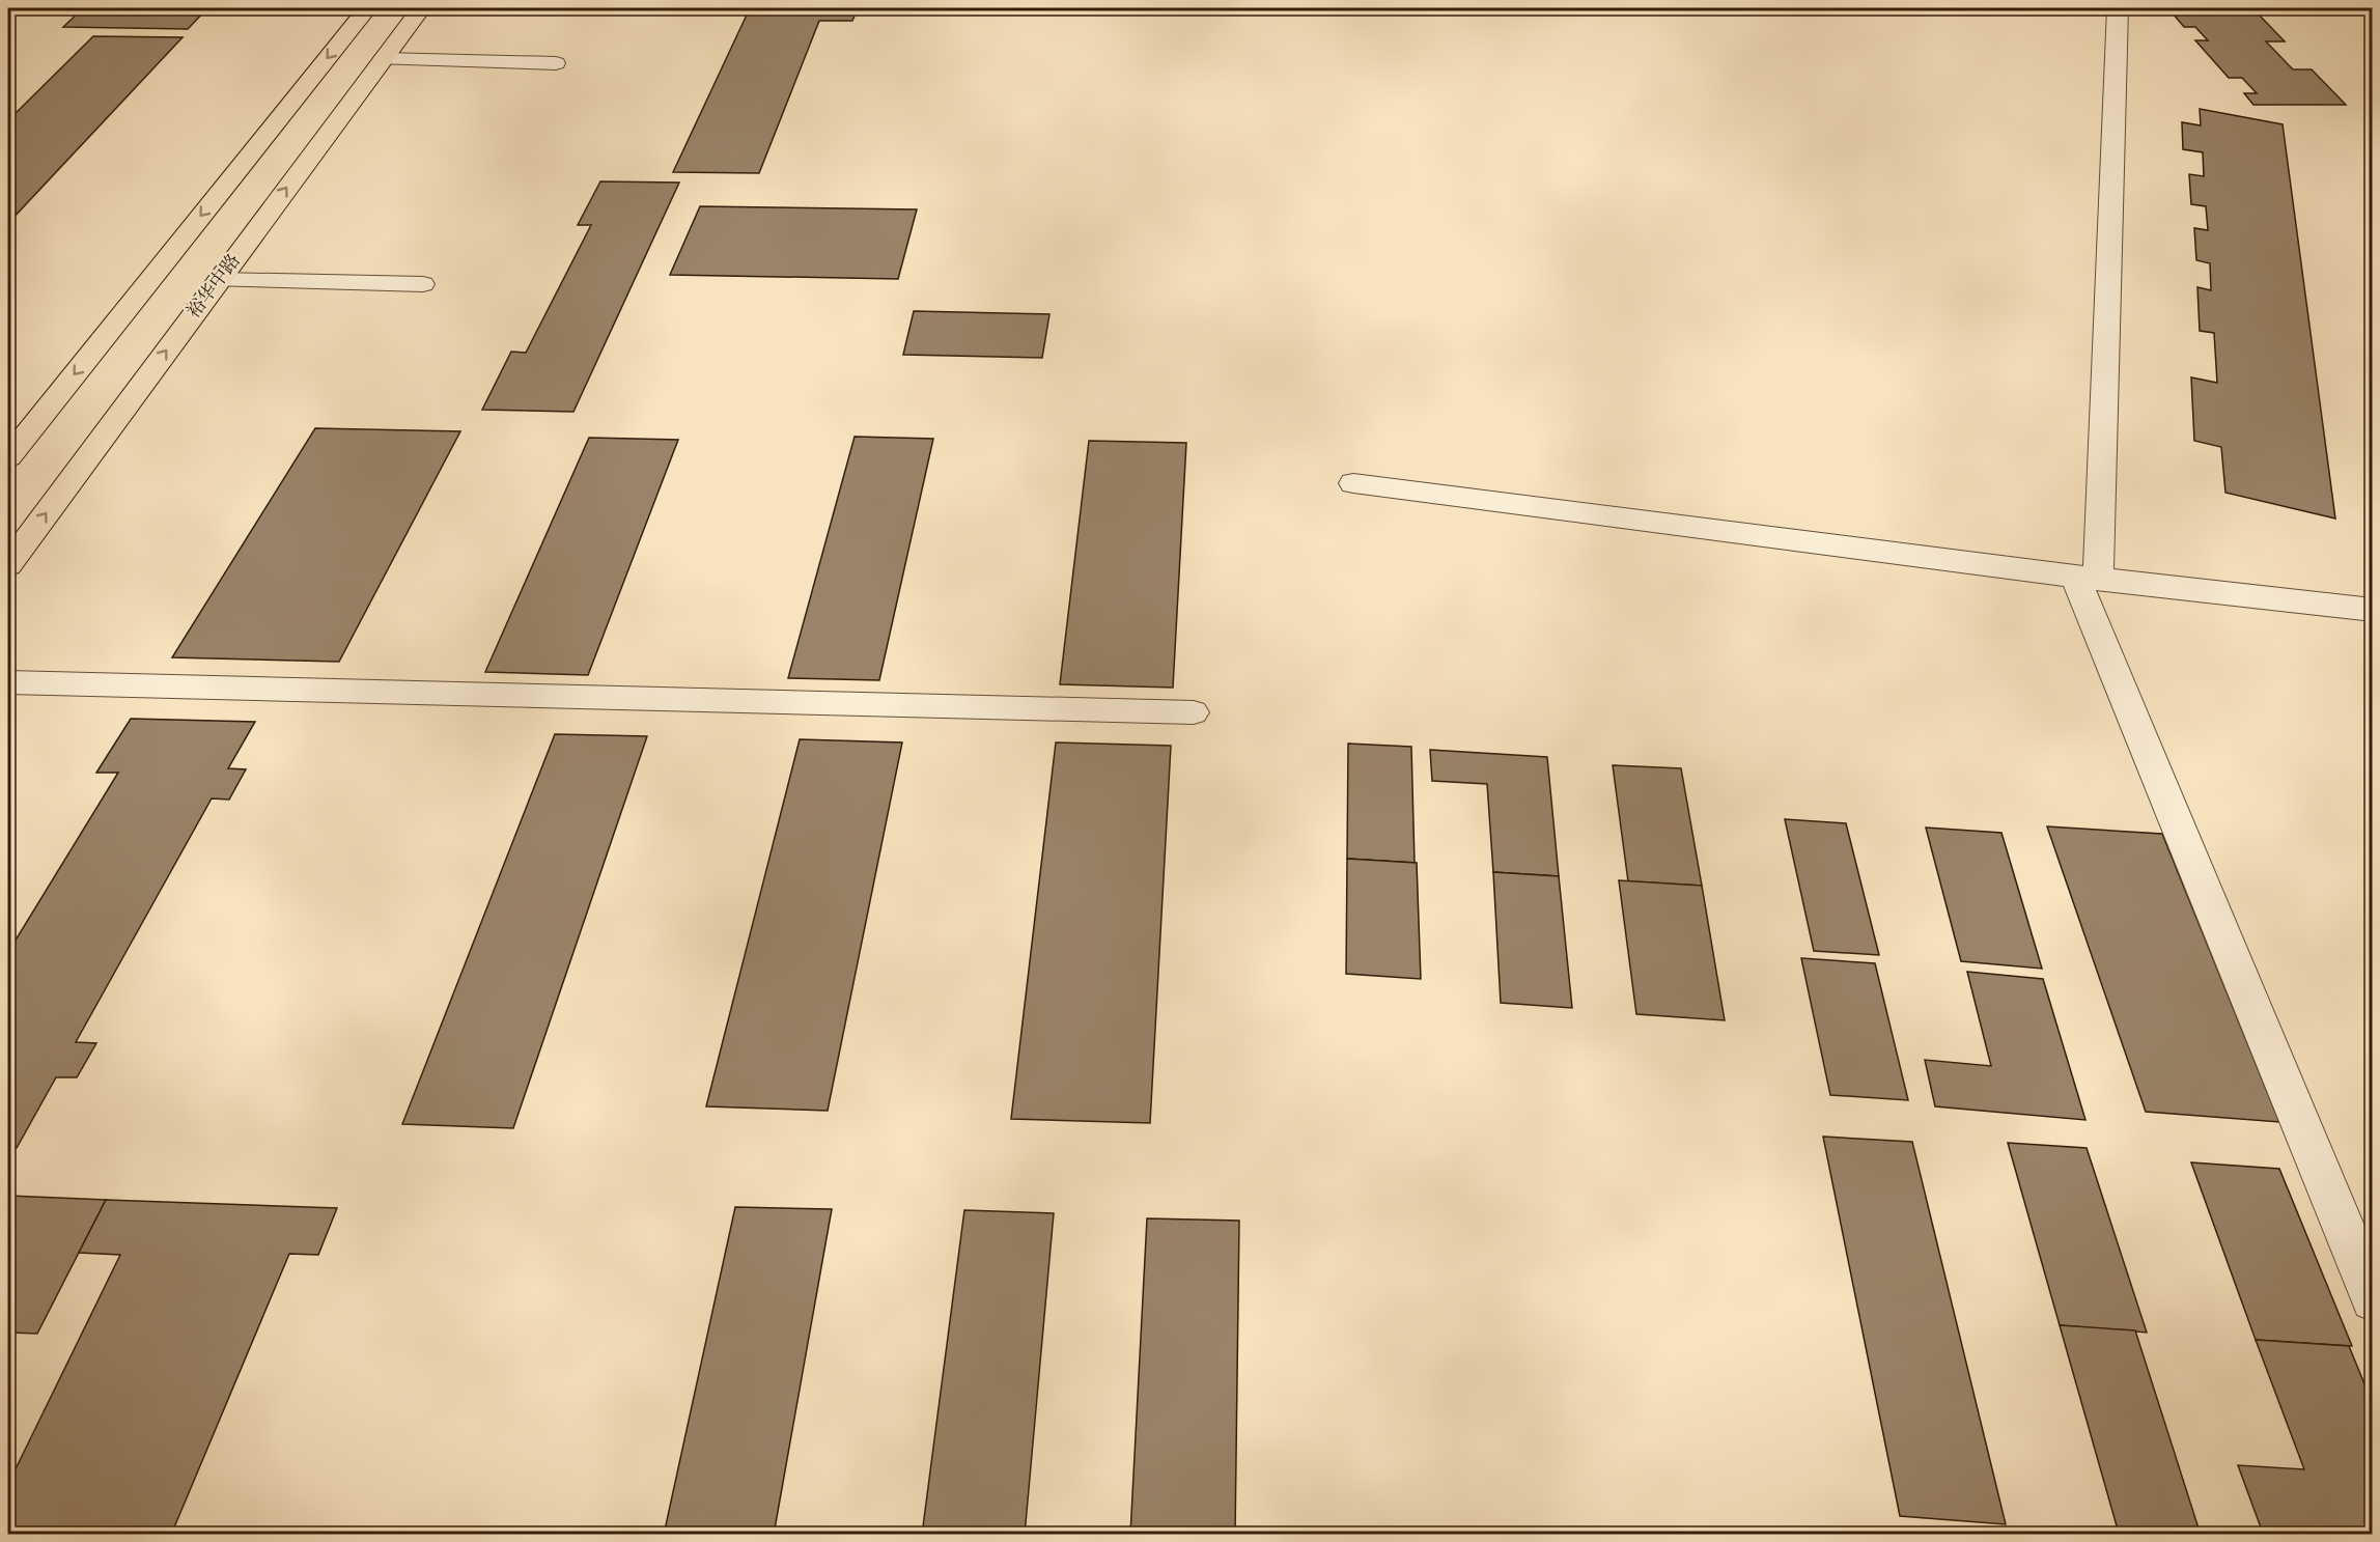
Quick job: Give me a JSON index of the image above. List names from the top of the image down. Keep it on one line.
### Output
{"streets":{"main road":["裕华中路"]}}
